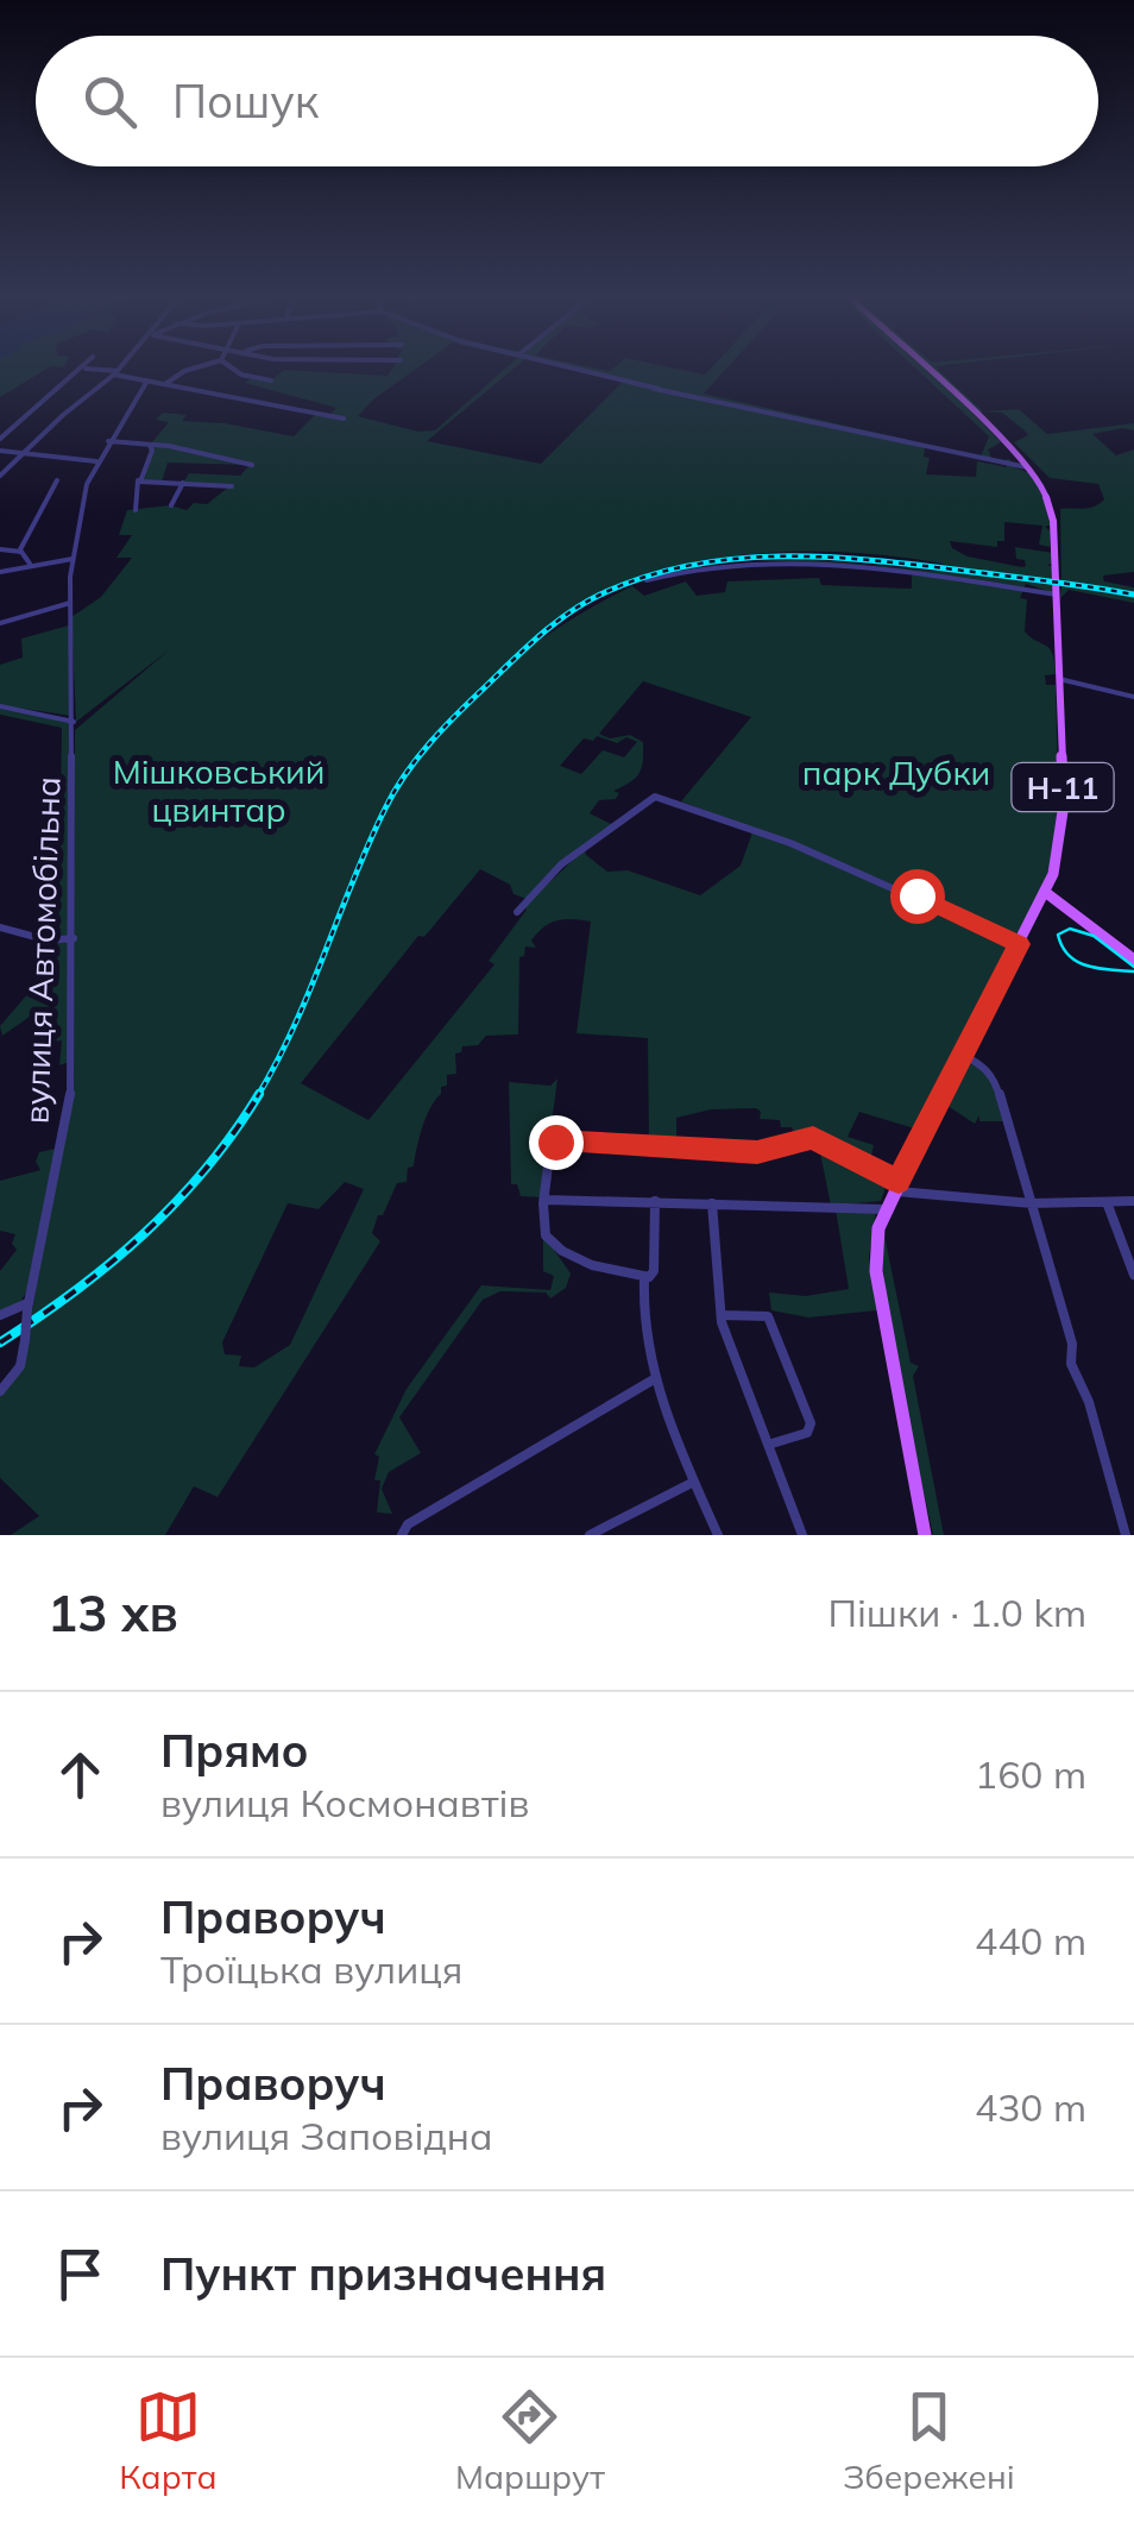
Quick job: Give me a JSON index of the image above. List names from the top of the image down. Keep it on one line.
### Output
{"streets":{"main road":["Н-11"],"street":["вулиця Автомобільна"]},"parks":["Мішковський цвинтар","парк Дубки"],"page":{"search":"Пошук","heading":["13 хв","Пішки · 1.0 km"],"list":[["Прямо","вулиця Космонавтів","160 m"],["Праворуч","Троїцька вулиця","440 m"],["Праворуч","вулиця Заповідна","430 m"],"Пункт призначення"],"nav":["Карта","Маршрут","Збережені"]}}
